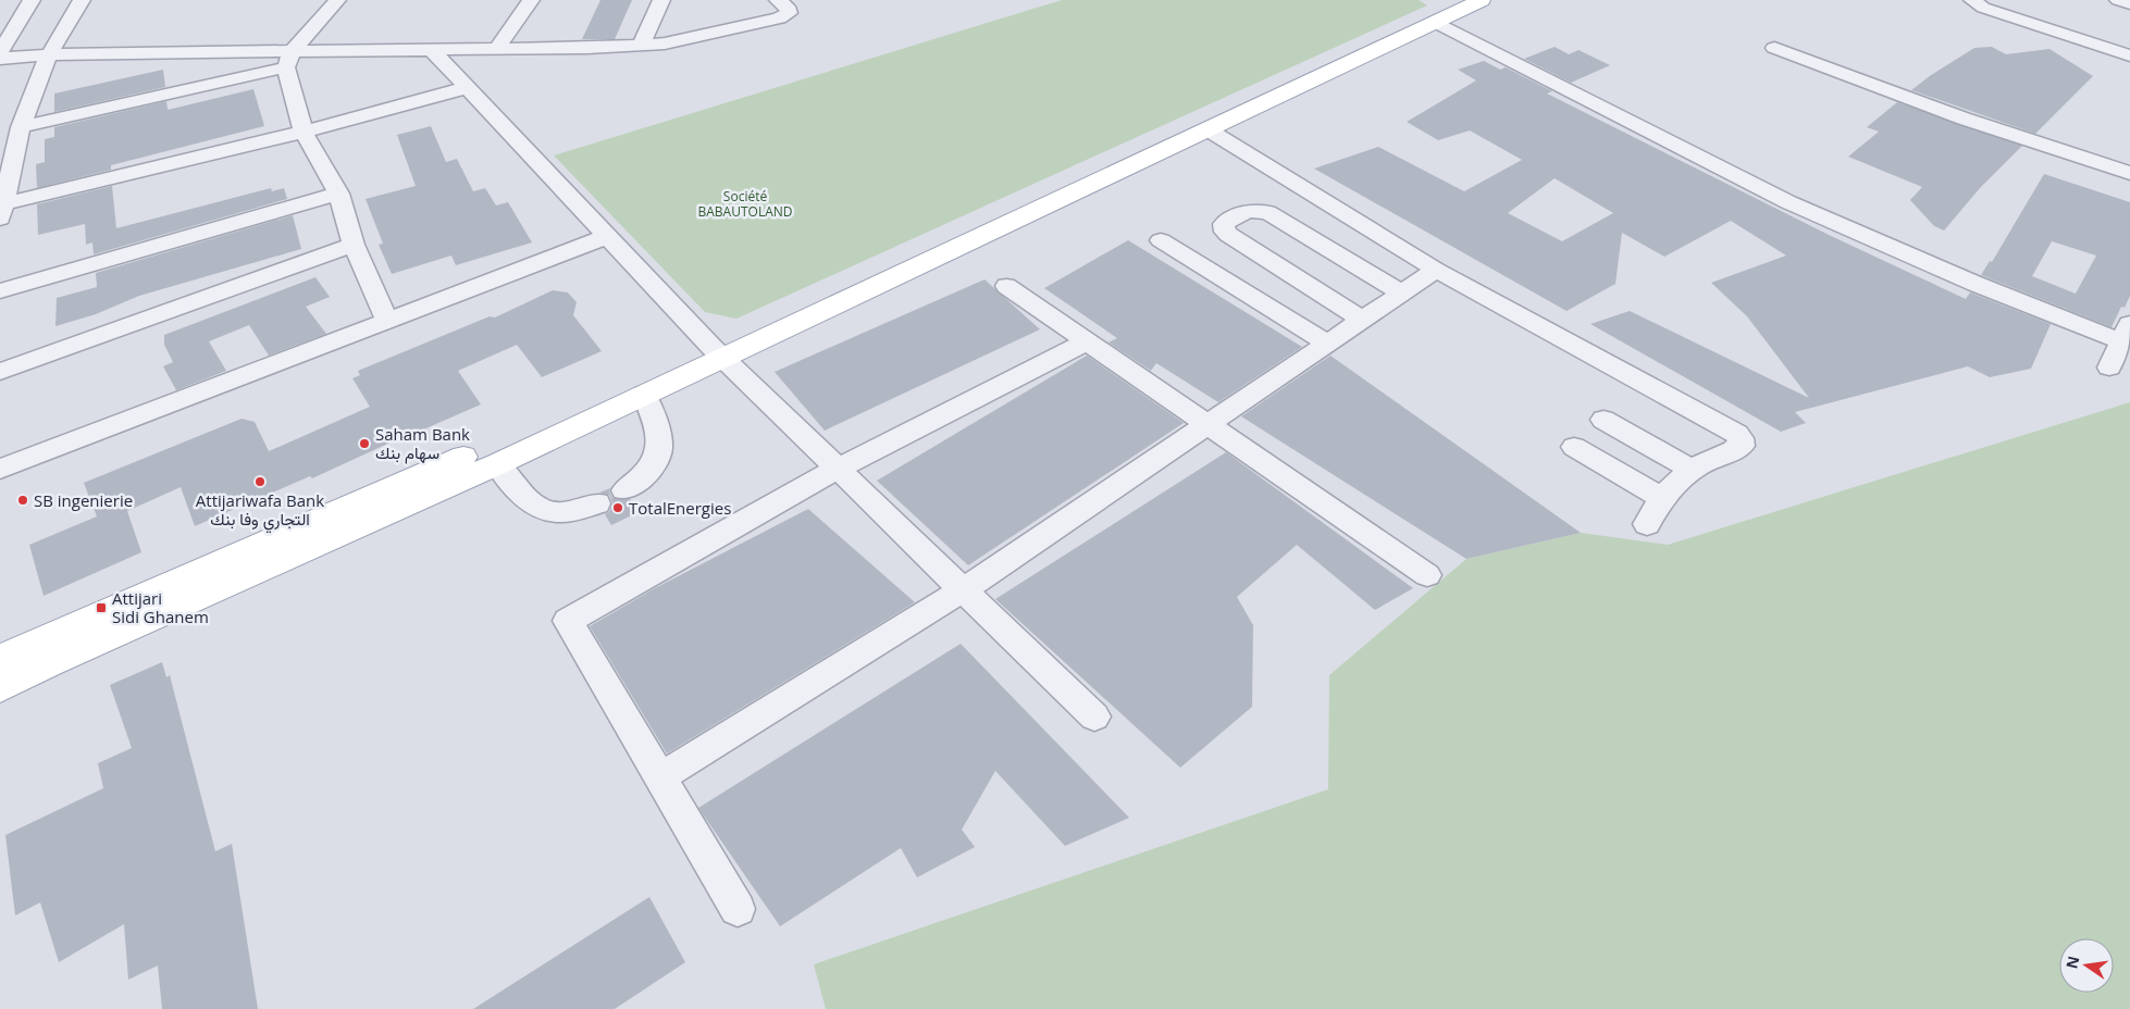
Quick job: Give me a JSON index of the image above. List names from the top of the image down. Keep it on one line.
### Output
{"parks":["Société BABAUTOLAND"],"places":{"other":["Saham Bank سهام بنك","Attijariwafa Bank التجاري وفا بنك","SB ingenierie","TotalEnergies"],"transit":["Attijari Sidi Ghanem"]},"north":"left"}
